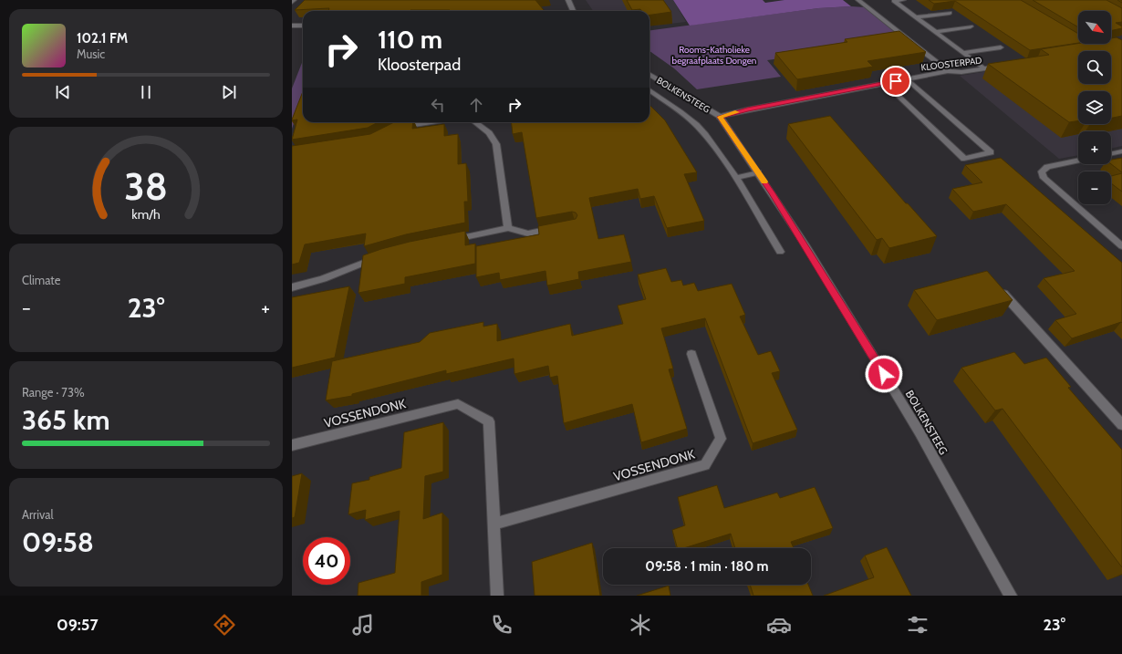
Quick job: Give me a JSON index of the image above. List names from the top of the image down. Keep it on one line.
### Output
{"streets":{"street":["KLOOSTERPAD","BOLKENSTEEG","VOSSENDONK"]},"crossings":[["KLOOSTERPAD","BOLKENSTEEG"]],"parks":["Rooms-Katholieke begraafplaats Dongen"],"north":"bottom right","page":{"map_buttons":["+","−"],"turn":["110 m","Kloosterpad"],"song":["102.1 FM","Music"],"tile":["Climate",["Range · 73%","365 km"],["Arrival","09:58"]],"heat":["−","23°","+"],"limit":"40","trip":"09:58 · 1 min · 180 m","tabs":["09:57","23°"],"gauge":["38","km/h"]}}
